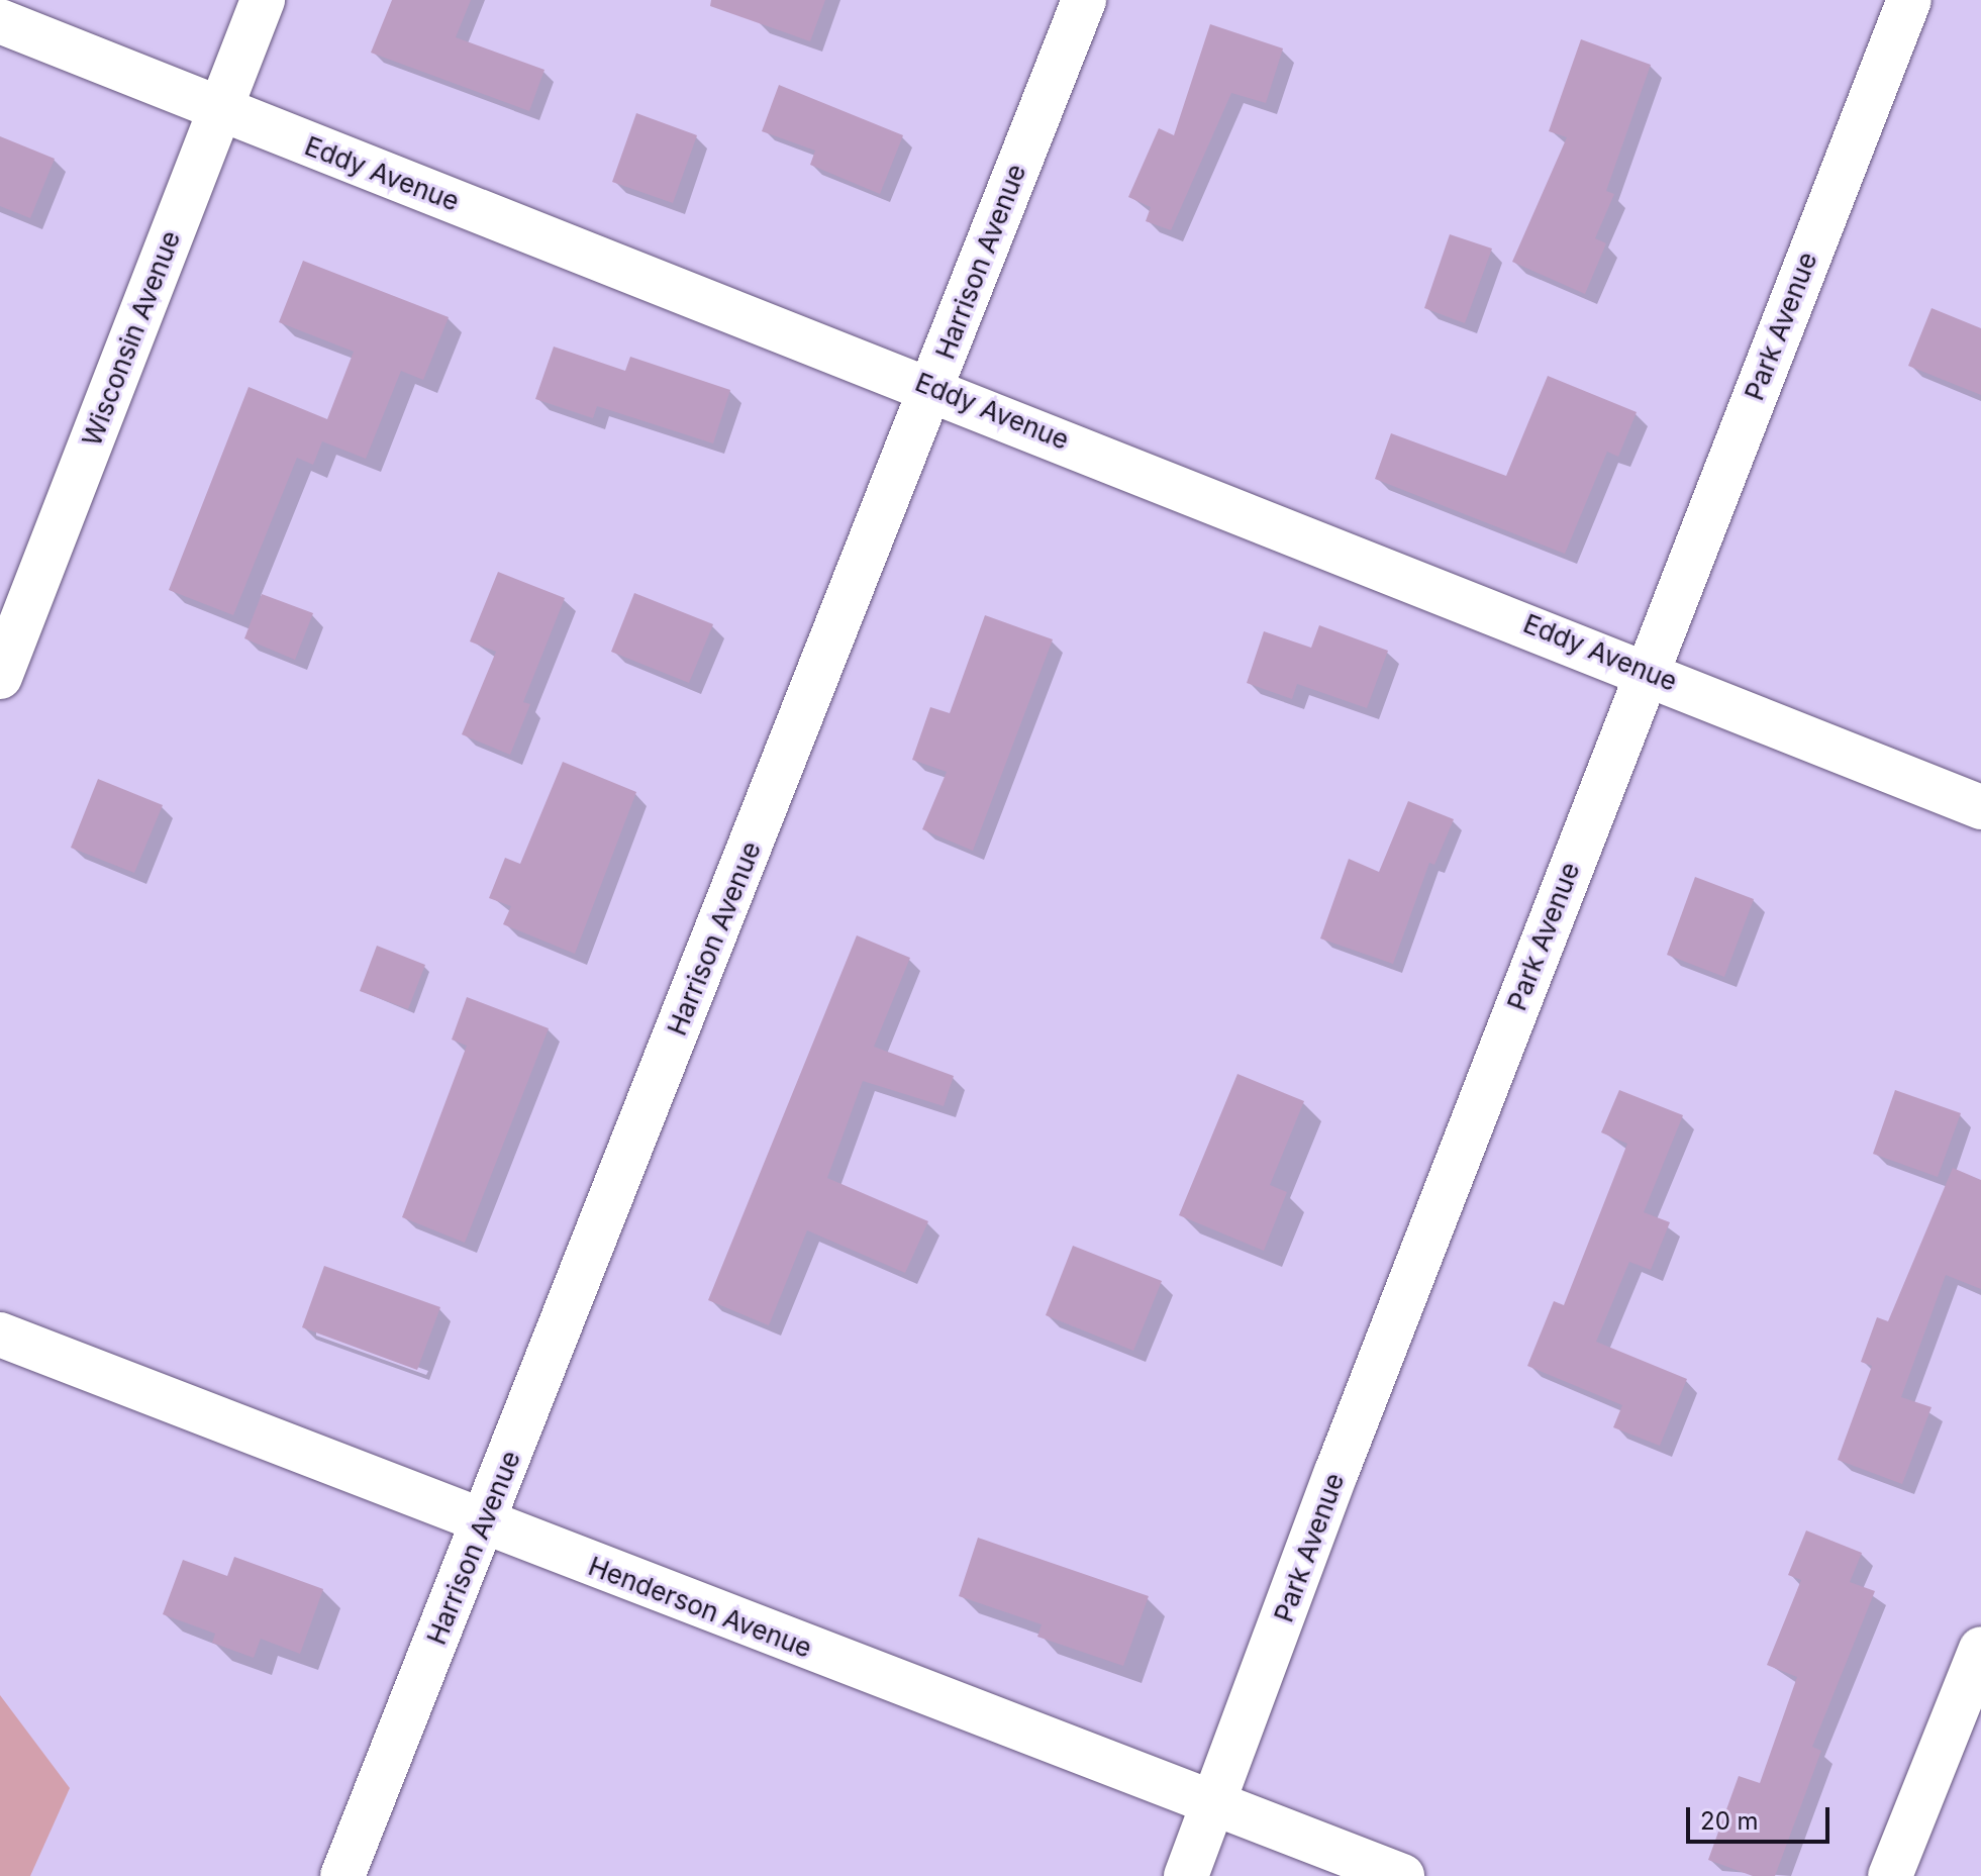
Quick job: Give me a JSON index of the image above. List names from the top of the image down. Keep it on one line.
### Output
{"streets":{"street":["Eddy Avenue","Harrison Avenue","Park Avenue","Wisconsin Avenue","Henderson Avenue"]},"crossings":[["Eddy Avenue","Harrison Avenue"],["Eddy Avenue","Park Avenue"],["Eddy Avenue","Wisconsin Avenue"],["Harrison Avenue","Henderson Avenue"],["Park Avenue","Henderson Avenue"]],"scale_bar":"20 m"}
